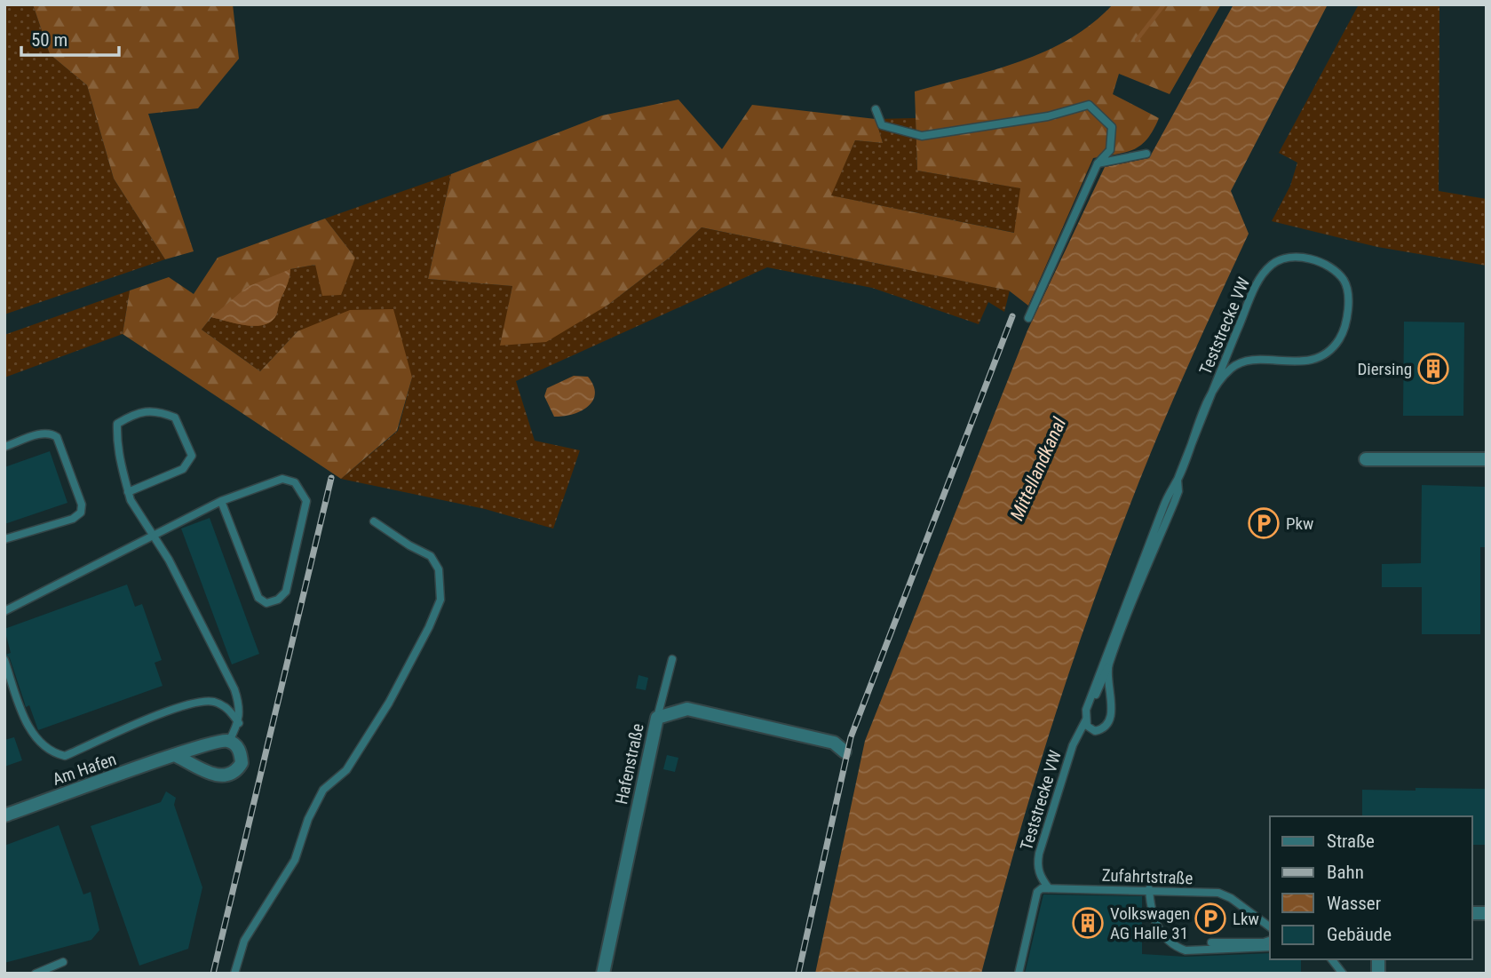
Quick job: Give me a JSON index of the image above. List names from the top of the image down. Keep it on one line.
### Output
{"streets":{"street":["Hafenstraße","Am Hafen"],"lane":["Teststrecke VW","Zufahrtstraße"]},"crossings":[["Teststrecke VW","Zufahrtstraße"]],"water":["Mittellandkanal"],"places":{"building":["Diersing","Volkswagen AG Halle 31"],"parking":["Pkw","Lkw"]},"legend":["Straße","Bahn","Wasser","Gebäude"],"scale_bar":"50 m"}
